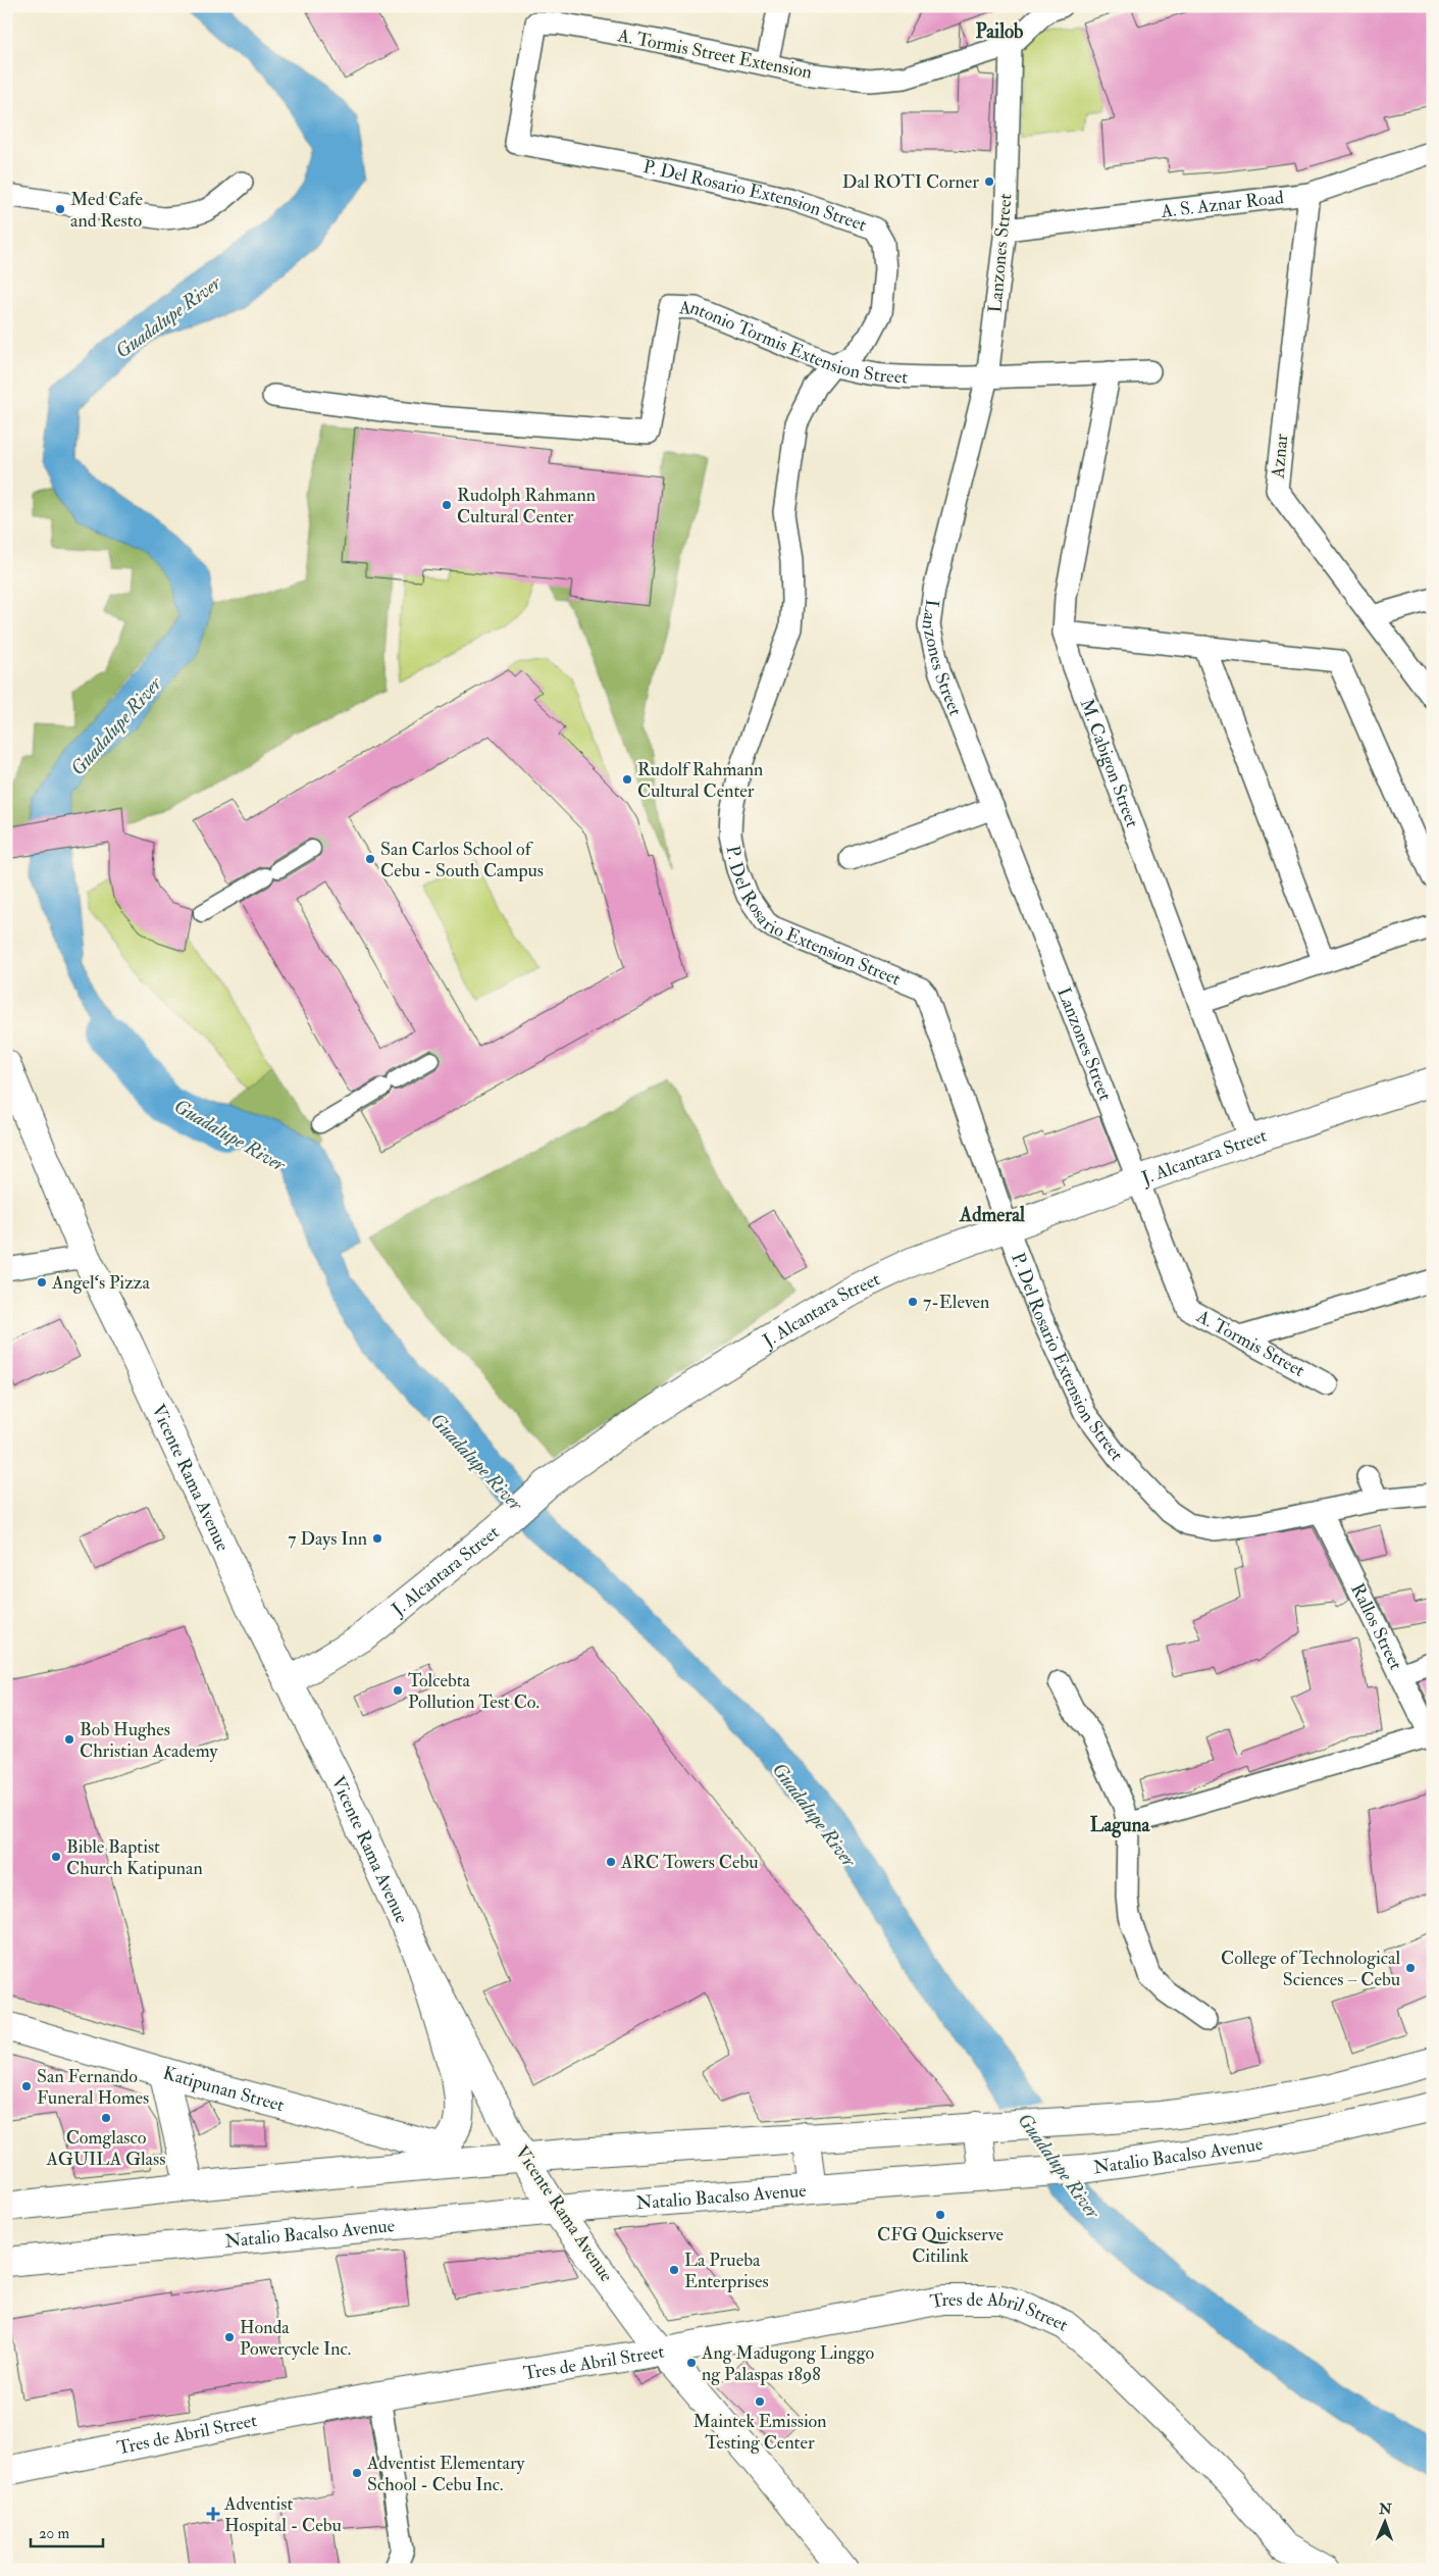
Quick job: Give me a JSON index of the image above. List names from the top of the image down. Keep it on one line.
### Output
{"streets":{"main road":["J. Alcantara Street","Vicente Rama Avenue","Katipunan Street","Natalio Bacalso Avenue","Tres de Abril Street"],"street":["A. Tormis Street Extension","P. Del Rosario Extension Street","A. S. Aznar Road","Lanzones Street","Antonio Tormis Extension Street","Aznar","M. Cabigon Street","A. Tormis Street","Rallos Street"]},"crossings":[["A. Tormis Street Extension","P. Del Rosario Extension Street"],["A. Tormis Street Extension","Lanzones Street"],["P. Del Rosario Extension Street","Antonio Tormis Extension Street"],["P. Del Rosario Extension Street","J. Alcantara Street"],["P. Del Rosario Extension Street","Rallos Street"],["A. S. Aznar Road","Lanzones Street"],["A. S. Aznar Road","Aznar"],["Lanzones Street","Antonio Tormis Extension Street"],["Lanzones Street","J. Alcantara Street"],["Lanzones Street","A. Tormis Street"],["Antonio Tormis Extension Street","M. Cabigon Street"],["M. Cabigon Street","J. Alcantara Street"],["J. Alcantara Street","A. Tormis Street"],["J. Alcantara Street","Vicente Rama Avenue"],["Vicente Rama Avenue","Natalio Bacalso Avenue"],["Vicente Rama Avenue","Tres de Abril Street"]],"districts":["Pailob","Admeral","Laguna"],"water":["Guadalupe River"],"places":{"other":["Dal ROTI Corner","Med Cafe and Resto","Rudolph Rahmann Cultural Center","Rudolf Rahmann Cultural Center","San Carlos School of Cebu - South Campus","Angel‘s Pizza","7-Eleven","7 Days Inn","Tolcebta Pollution Test Co.","Bob Hughes Christian Academy","Bible Baptist Church Katipunan","ARC Towers Cebu","College of Technological Sciences – Cebu","San Fernando Funeral Homes","Comglasco AGUILA Glass","CFG Quickserve Citilink","La Prueba Enterprises","Honda Powercycle Inc.","Ang Madugong Linggo ng Palaspas 1898","Maintek Emission Testing Center","Adventist Elementary School - Cebu Inc."],"health":["Adventist Hospital - Cebu"]},"scale_bar":"20 m","north":"top"}
